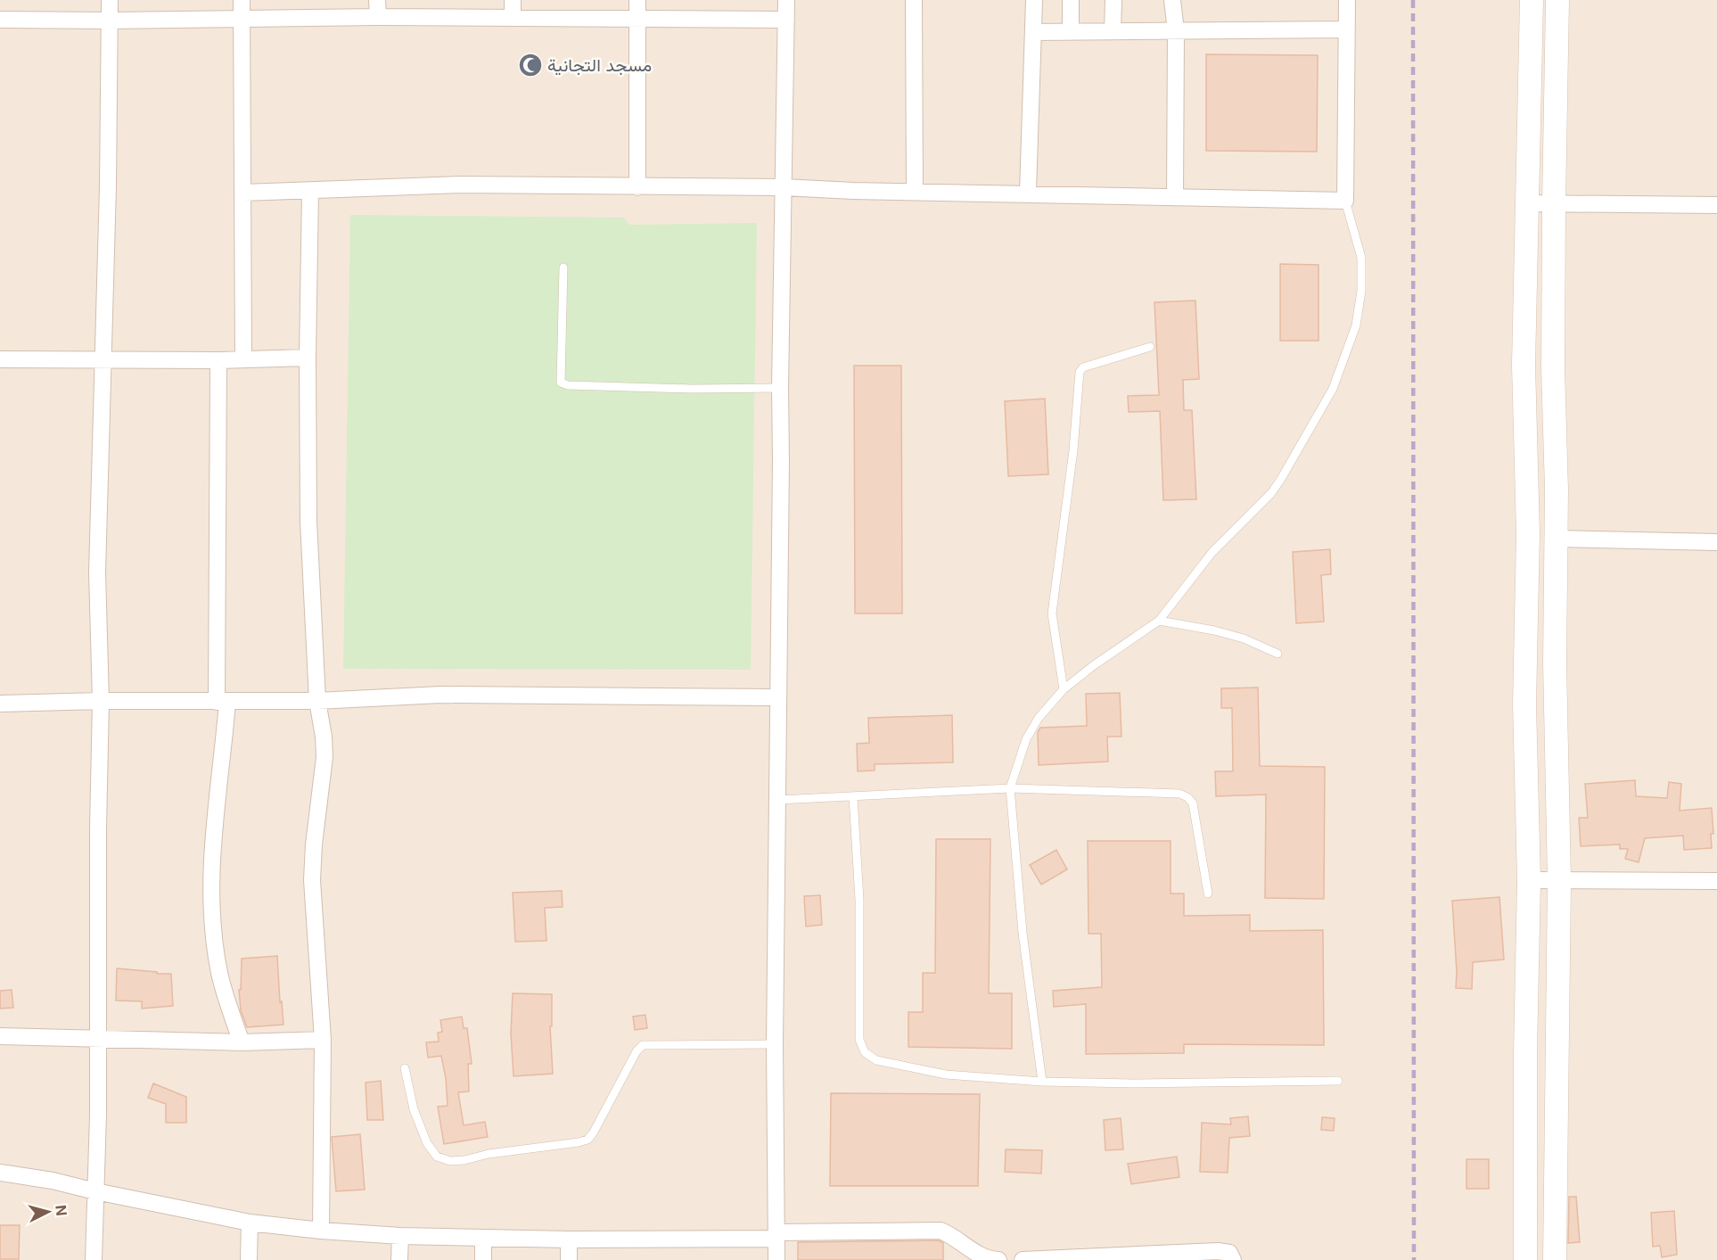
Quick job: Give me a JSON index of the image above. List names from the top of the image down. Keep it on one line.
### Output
{"places":{"mosque":["مسجد التجانية"]},"north":"right"}
